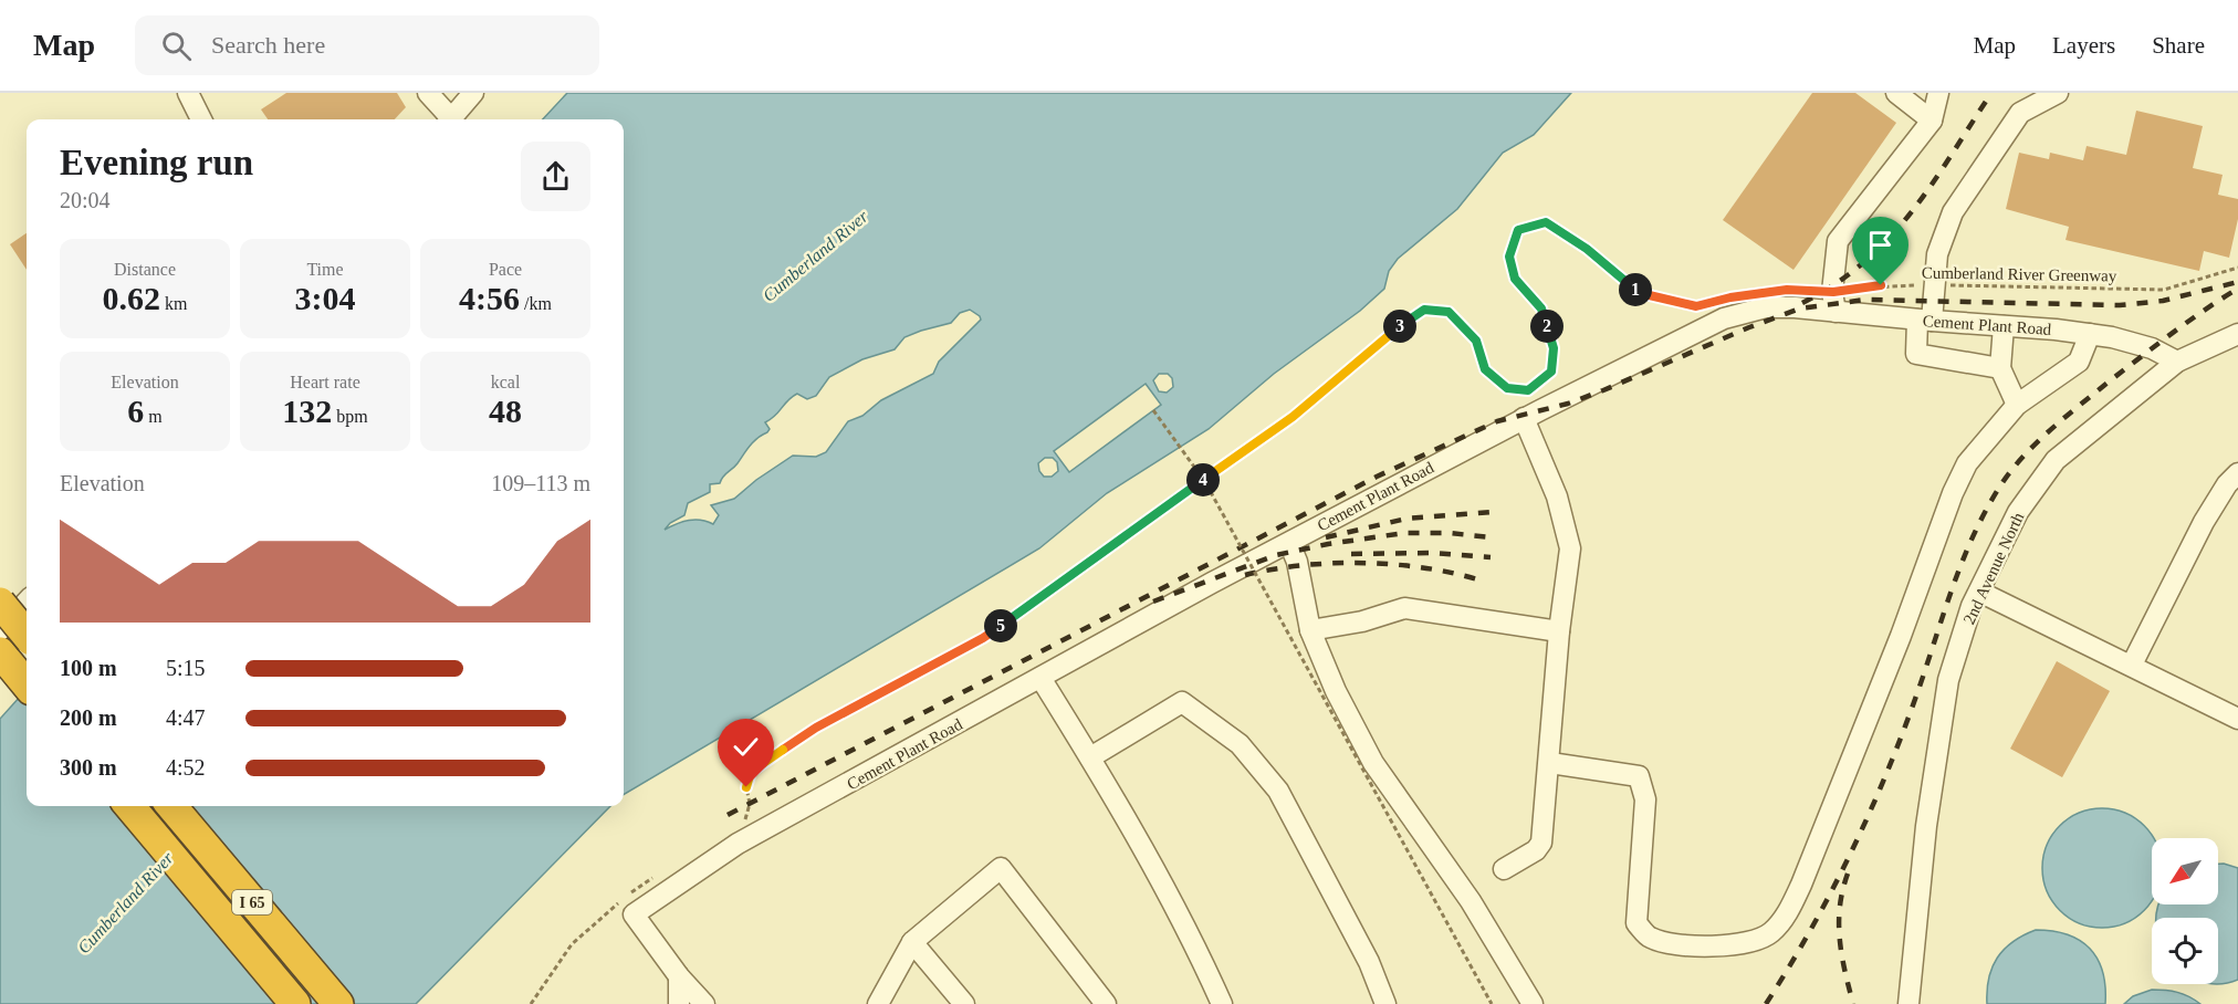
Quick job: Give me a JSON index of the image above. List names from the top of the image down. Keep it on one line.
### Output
{"streets":{"highway":["I 65"],"street":["Cement Plant Road","2nd Avenue North"],"path":["Cumberland River Greenway"]},"crossings":[["Cumberland River Greenway","Cement Plant Road"],["Cement Plant Road","2nd Avenue North"]],"water":["Cumberland River"],"north":"bottom left","page":{"header":"Map","search":"Search here","nav":["Map","Layers","Share"],"heading":["Evening run","20:04"],"stats":[["Distance","0.62 km"],["Time","3:04"],["Pace","4:56 /km"],["Elevation","6 m"],["Heart rate","132 bpm"],["kcal","48"]],"pins":["1","2","3","4","5"],"chart":["Elevation","109–113 m"],"list":[{"name":"100 m","note":"5:15"},{"name":"200 m","note":"4:47"},{"name":"300 m","note":"4:52"}]}}
